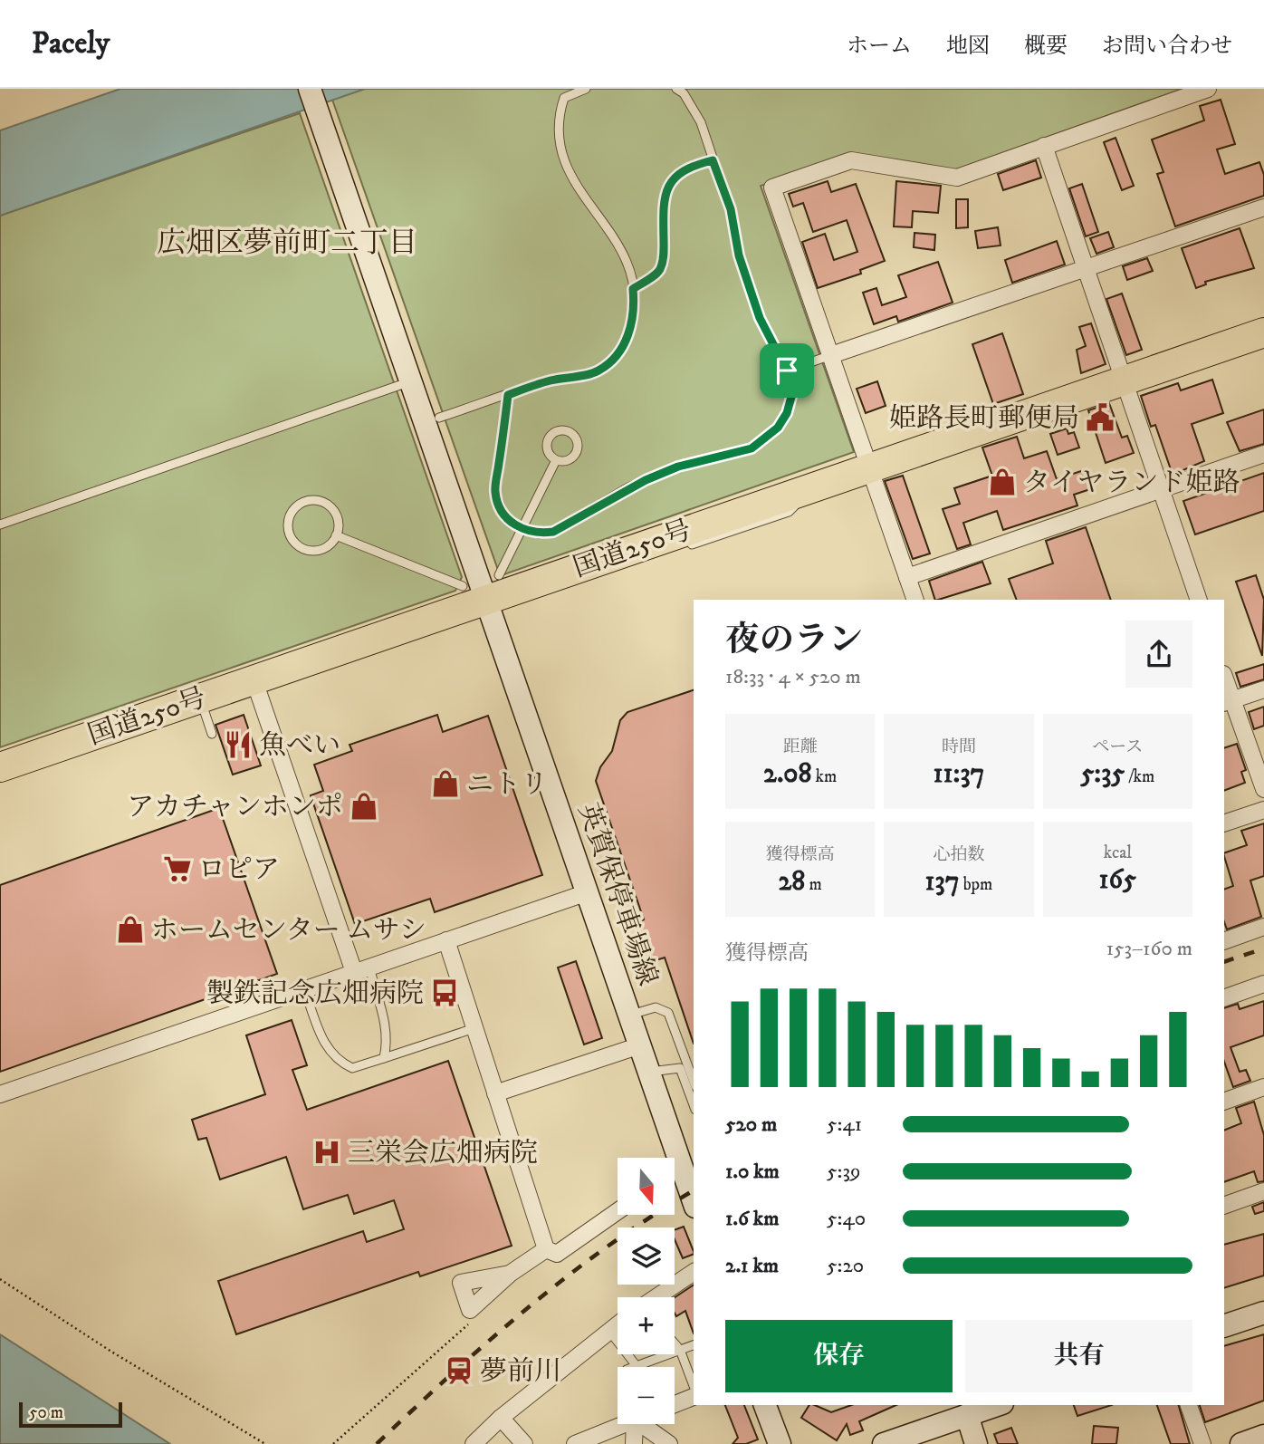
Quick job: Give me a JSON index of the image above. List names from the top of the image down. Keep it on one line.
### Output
{"streets":{"highway":["国道250号"],"street":["英賀保停車場線"]},"crossings":[["国道250号","英賀保停車場線"]],"districts":["広畑区夢前町二丁目"],"places":{"public building":["姫路長町郵便局"],"shop":["タイヤランド姫路","ニトリ","アカチャンホンポ","ホームセンター ムサシ"],"restaurant":["魚べい"],"supermarket":["ロピア"],"bus stop":["製鉄記念広畑病院"],"hospital":["三栄会広畑病院"],"station":["夢前川"]},"scale_bar":"50 m","north":"bottom","page":{"header":"Pacely","nav":["ホーム","地図","概要","お問い合わせ"],"heading":["夜のラン","18:33 · 4 × 520 m"],"stats":[["距離","2.08 km"],["時間","11:37"],["ペース","5:35 /km"],["獲得標高","28 m"],["心拍数","137 bpm"],["kcal","165"]],"chart":["獲得標高","153–160 m"],"list":[{"name":"520 m","note":"5:41"},{"name":"1.0 km","note":"5:39"},{"name":"1.6 km","note":"5:40"},{"name":"2.1 km","note":"5:20"}],"map_buttons":["+","−"],"buttons":["保存","共有"],"scale":"50 m"}}
